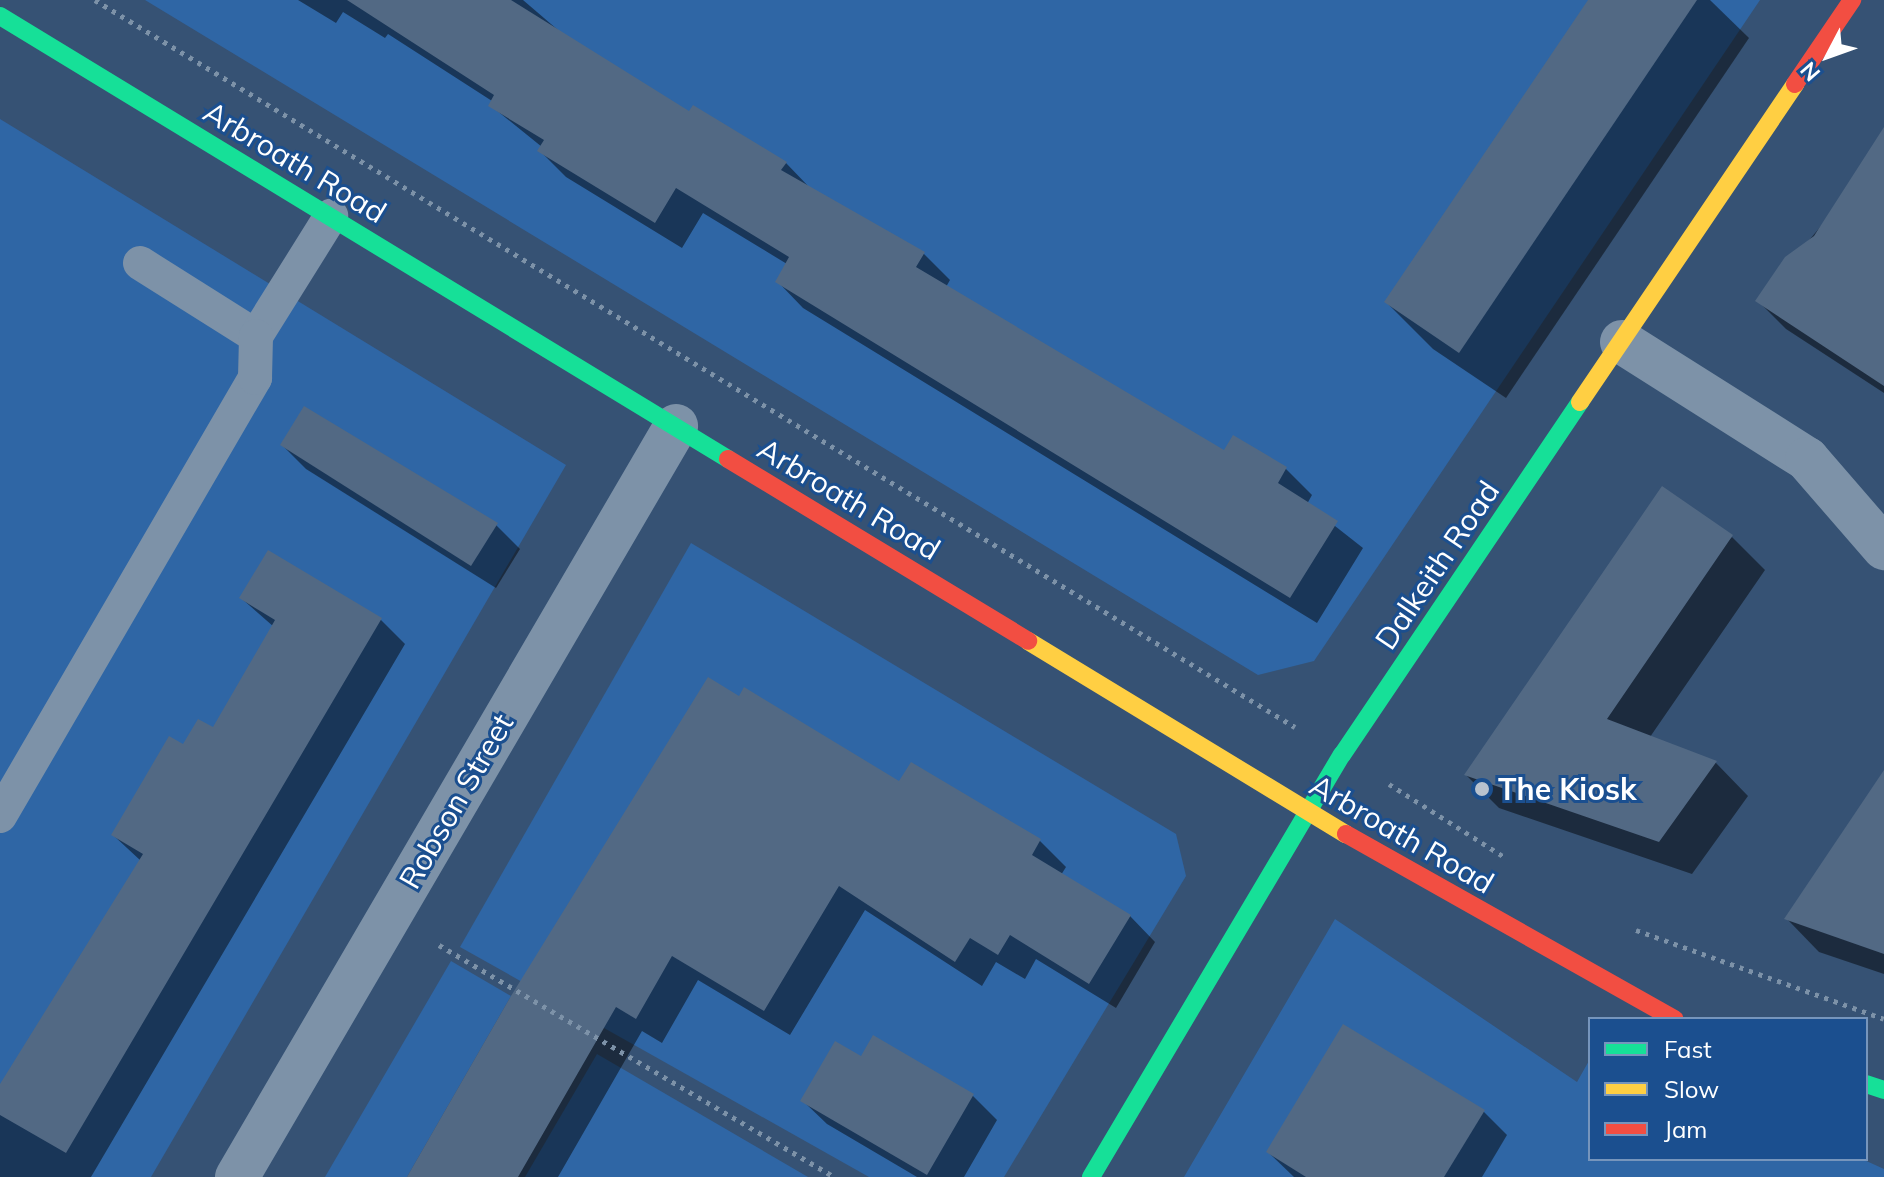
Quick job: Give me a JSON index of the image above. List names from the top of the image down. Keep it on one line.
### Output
{"streets":{"main road":["Arbroath Road","Dalkeith Road"],"street":["Robson Street"]},"crossings":[["Arbroath Road","Dalkeith Road"],["Arbroath Road","Robson Street"]],"places":["The Kiosk"],"legend":["Fast","Slow","Jam"],"north":"bottom left"}
